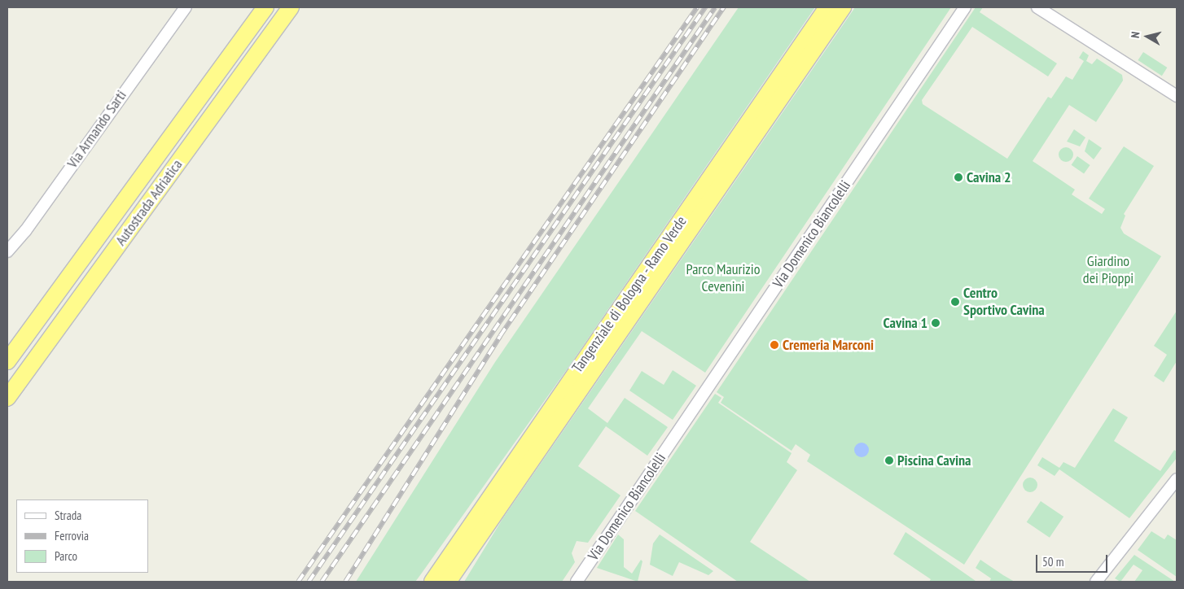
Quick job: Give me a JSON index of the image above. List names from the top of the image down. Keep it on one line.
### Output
{"streets":{"highway":["Autostrada Adriatica","Tangenziale di Bologna - Ramo Verde"],"street":["Via Armando Sarti","Via Domenico Biancolelli"]},"parks":["Giardino dei Pioppi","Parco Maurizio Cevenini"],"places":["Cavina 2","Centro Sportivo Cavina","Cavina 1","Cremeria Marconi","Piscina Cavina"],"legend":["Strada","Ferrovia","Parco"],"scale_bar":"50 m","north":"left"}
